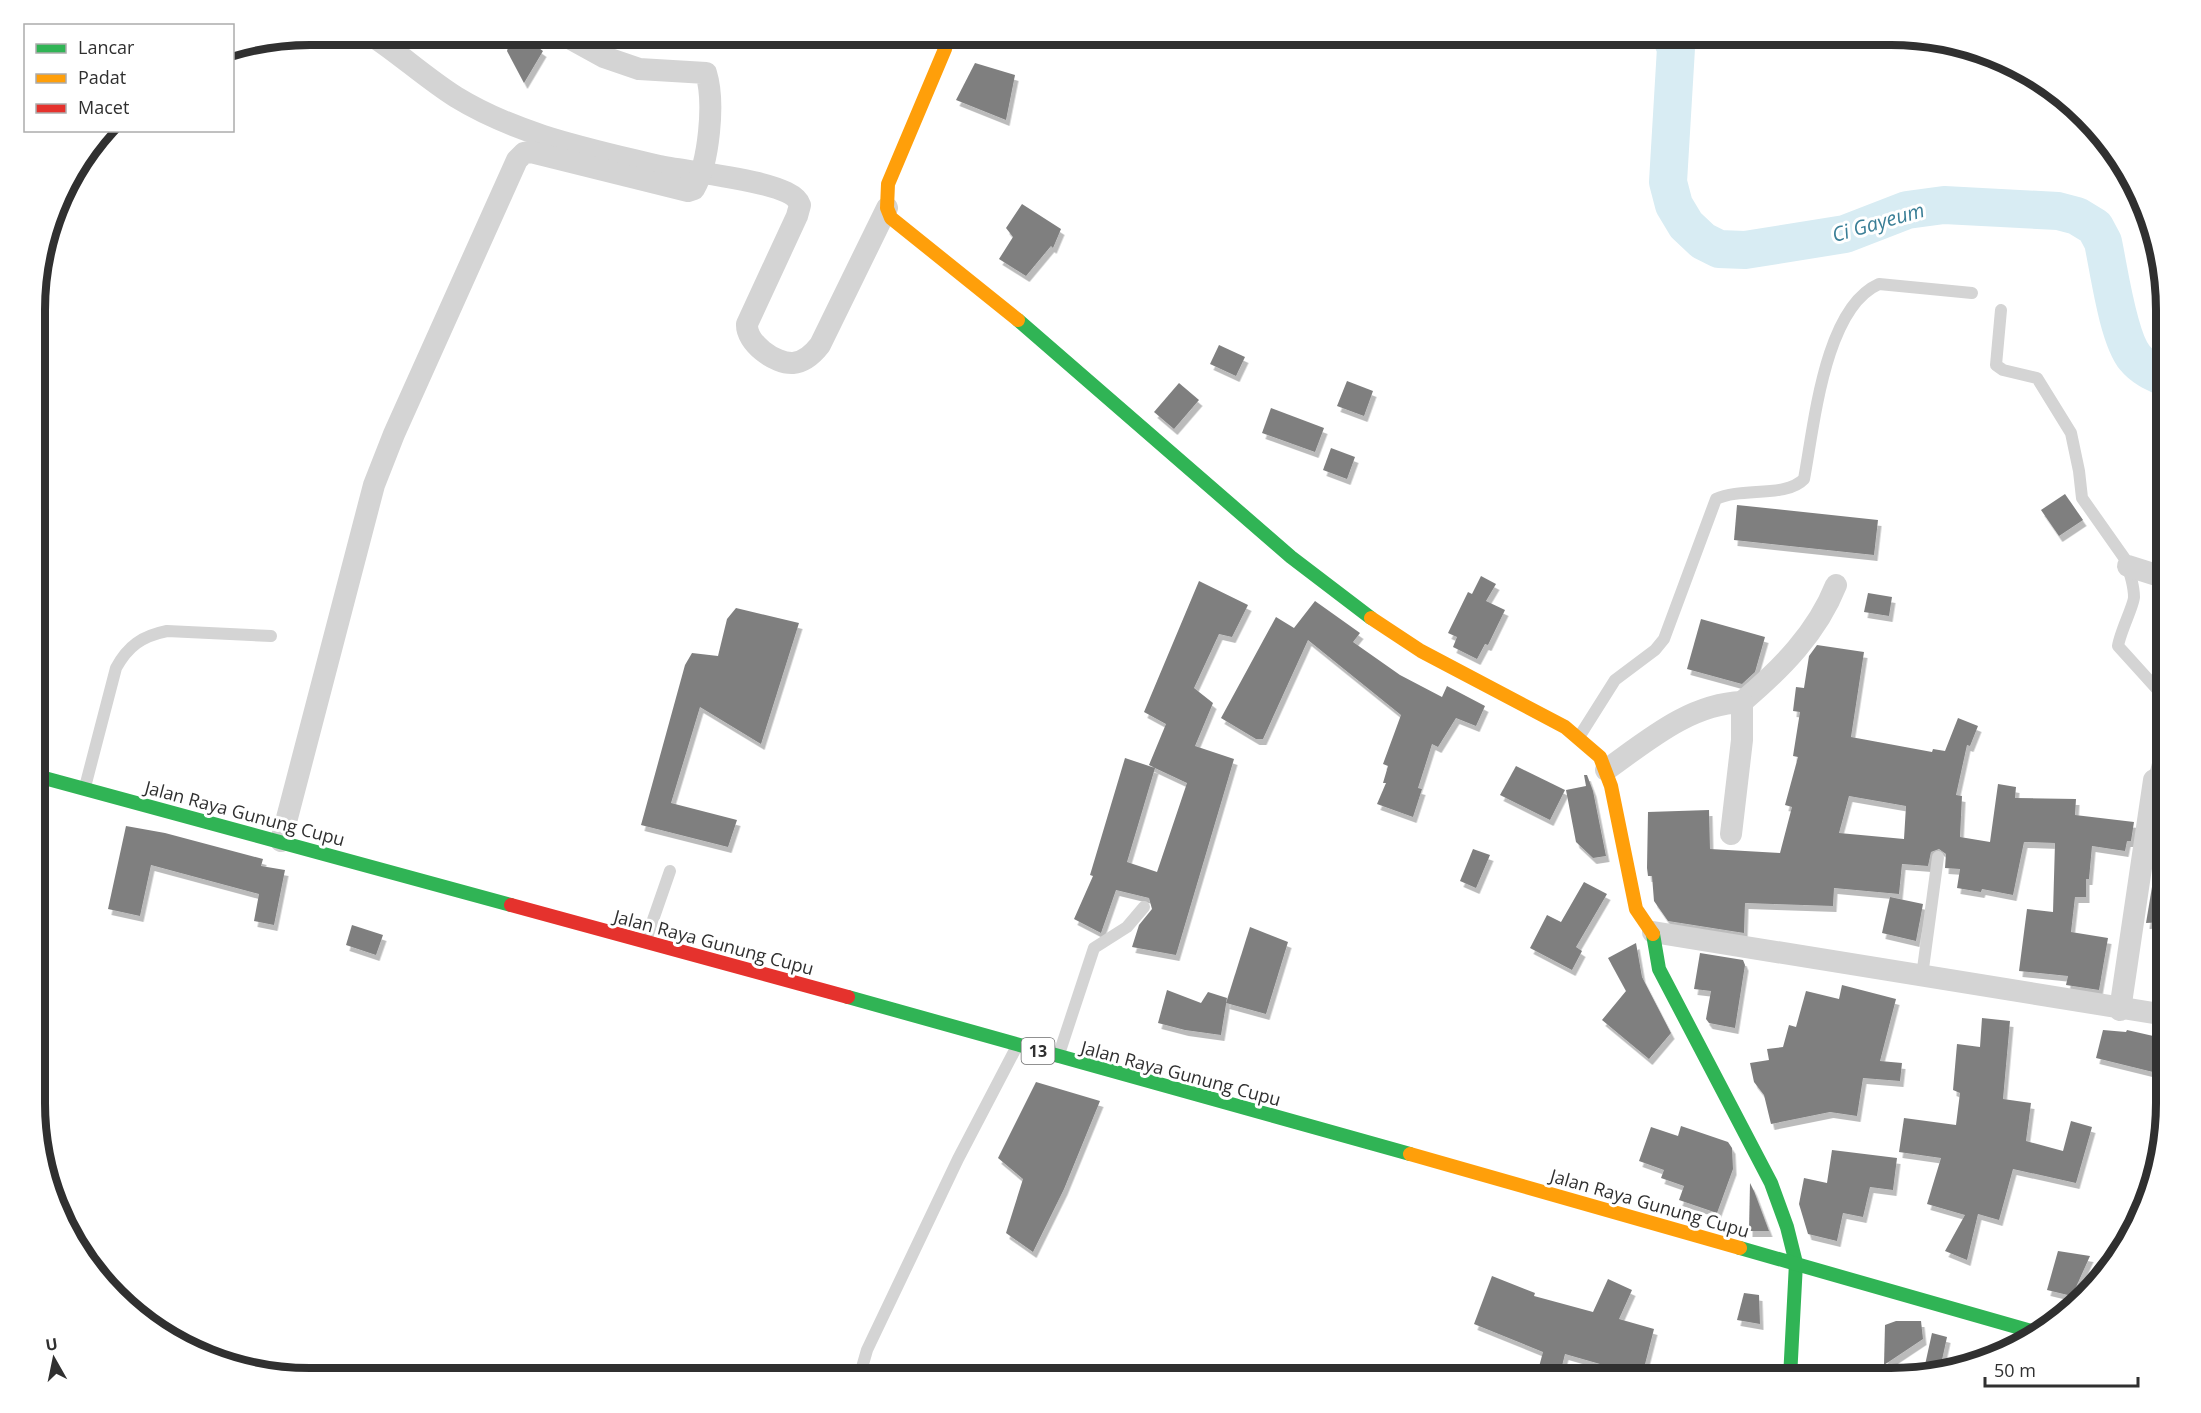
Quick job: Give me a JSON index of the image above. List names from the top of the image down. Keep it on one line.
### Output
{"streets":{"main road":["Jalan Raya Gunung Cupu","13"]},"water":["Ci Gayeum"],"legend":["Lancar","Padat","Macet"],"scale_bar":"50 m","north":"top"}
